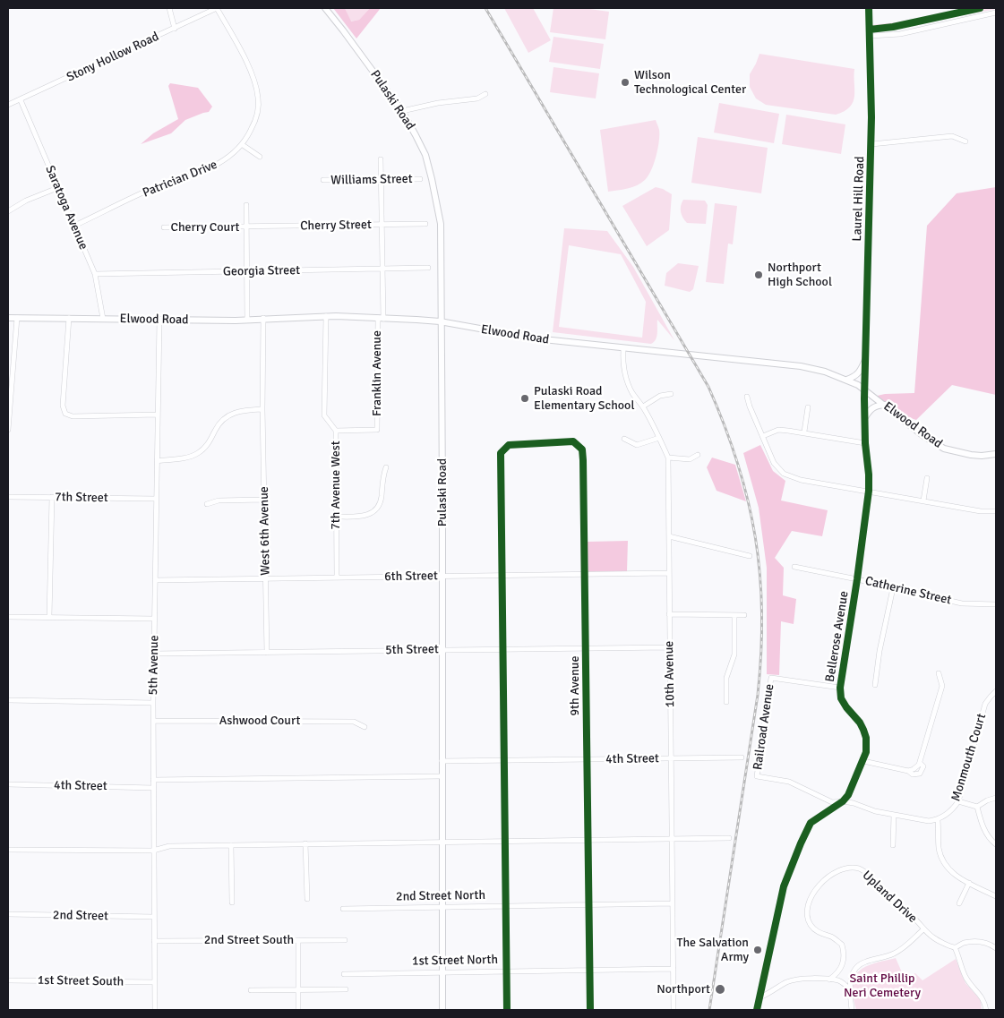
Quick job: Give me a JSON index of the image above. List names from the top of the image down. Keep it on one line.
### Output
{"streets":{"main road":["Pulaski Road","Elwood Road"],"street":["Stony Hollow Road","Patrician Drive","Williams Street","Laurel Hill Road","Saratoga Avenue","Cherry Street","Cherry Court","Georgia Street","Franklin Avenue","7th Avenue West","7th Street","West 6th Avenue","6th Street","Catherine Street","Bellerose Avenue","5th Street","5th Avenue","10th Avenue","9th Avenue","Ashwood Court","Railroad Avenue","Monmouth Court","4th Street","2nd Street North","Upland Drive","2nd Street","2nd Street South","1st Street North","1st Street South"]},"crossings":[["Stony Hollow Road","Patrician Drive"],["Stony Hollow Road","Saratoga Avenue"],["Pulaski Road","Elwood Road"],["Pulaski Road","6th Street"],["Pulaski Road","5th Street"],["Pulaski Road","4th Street"],["Pulaski Road","2nd Street North"],["Pulaski Road","1st Street North"],["Patrician Drive","Saratoga Avenue"],["Williams Street","Franklin Avenue"],["Laurel Hill Road","Elwood Road"],["Laurel Hill Road","Bellerose Avenue"],["Saratoga Avenue","Georgia Street"],["Saratoga Avenue","Elwood Road"],["Cherry Street","Cherry Court"],["Cherry Street","Franklin Avenue"],["Georgia Street","Franklin Avenue"],["Elwood Road","Franklin Avenue"],["Elwood Road","7th Avenue West"],["Elwood Road","West 6th Avenue"],["Elwood Road","Bellerose Avenue"],["Elwood Road","5th Avenue"],["Elwood Road","10th Avenue"],["Franklin Avenue","7th Avenue West"],["7th Avenue West","6th Street"],["7th Street","5th Avenue"],["West 6th Avenue","6th Street"],["West 6th Avenue","5th Street"],["6th Street","5th Avenue"],["6th Street","10th Avenue"],["6th Street","9th Avenue"],["Catherine Street","Bellerose Avenue"],["Bellerose Avenue","Railroad Avenue"],["5th Street","5th Avenue"],["5th Street","10th Avenue"],["5th Street","9th Avenue"],["5th Avenue","Ashwood Court"],["5th Avenue","4th Street"],["5th Avenue","2nd Street"],["5th Avenue","2nd Street South"],["5th Avenue","1st Street South"],["10th Avenue","4th Street"],["10th Avenue","2nd Street North"],["10th Avenue","1st Street North"],["9th Avenue","4th Street"],["9th Avenue","2nd Street North"],["9th Avenue","1st Street North"]],"parks":["Saint Phillip Neri Cemetery"],"places":["Wilson Technological Center","Northport High School","Pulaski Road Elementary School","The Salvation Army","Northport"]}
